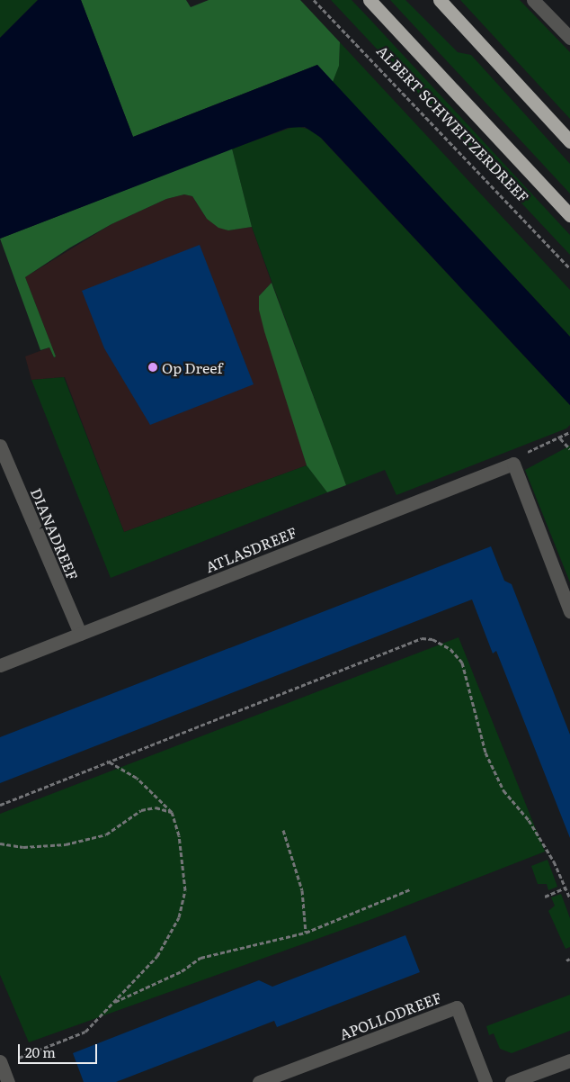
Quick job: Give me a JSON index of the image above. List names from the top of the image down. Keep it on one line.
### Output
{"streets":{"highway":["ALBERT SCHWEITZERDREEF"],"street":["DIANADREEF","ATLASDREEF","APOLLODREEF"]},"crossings":[["DIANADREEF","ATLASDREEF"]],"places":["Op Dreef"],"scale_bar":"20 m"}
